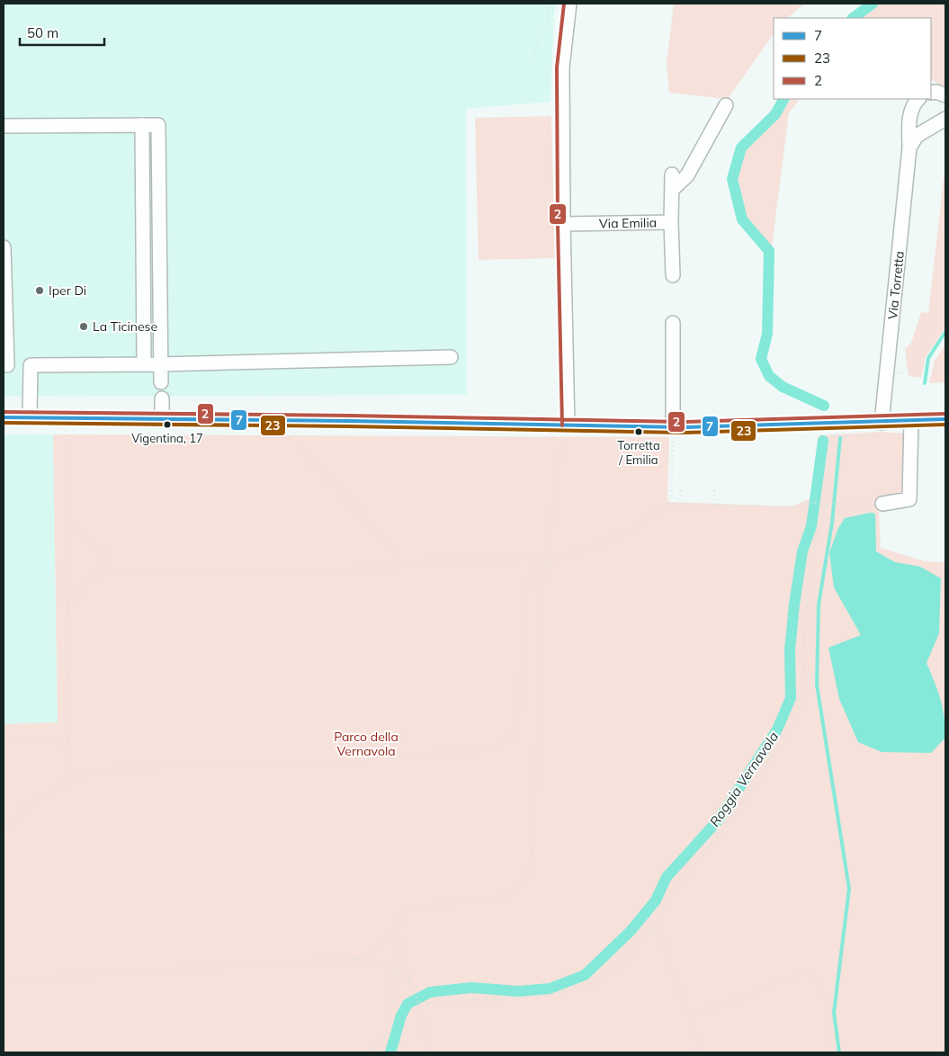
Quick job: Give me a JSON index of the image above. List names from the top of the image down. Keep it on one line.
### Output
{"streets":{"street":["Via Emilia","Via Torretta"]},"water":["Roggia Vernavola"],"parks":["Parco della Vernavola"],"places":["Iper Di","La Ticinese","Vigentina, 17","Torretta / Emilia"],"lines":["transit line 2","transit line 7","transit line 23"],"legend":["7","23","2"],"scale_bar":"50 m"}
